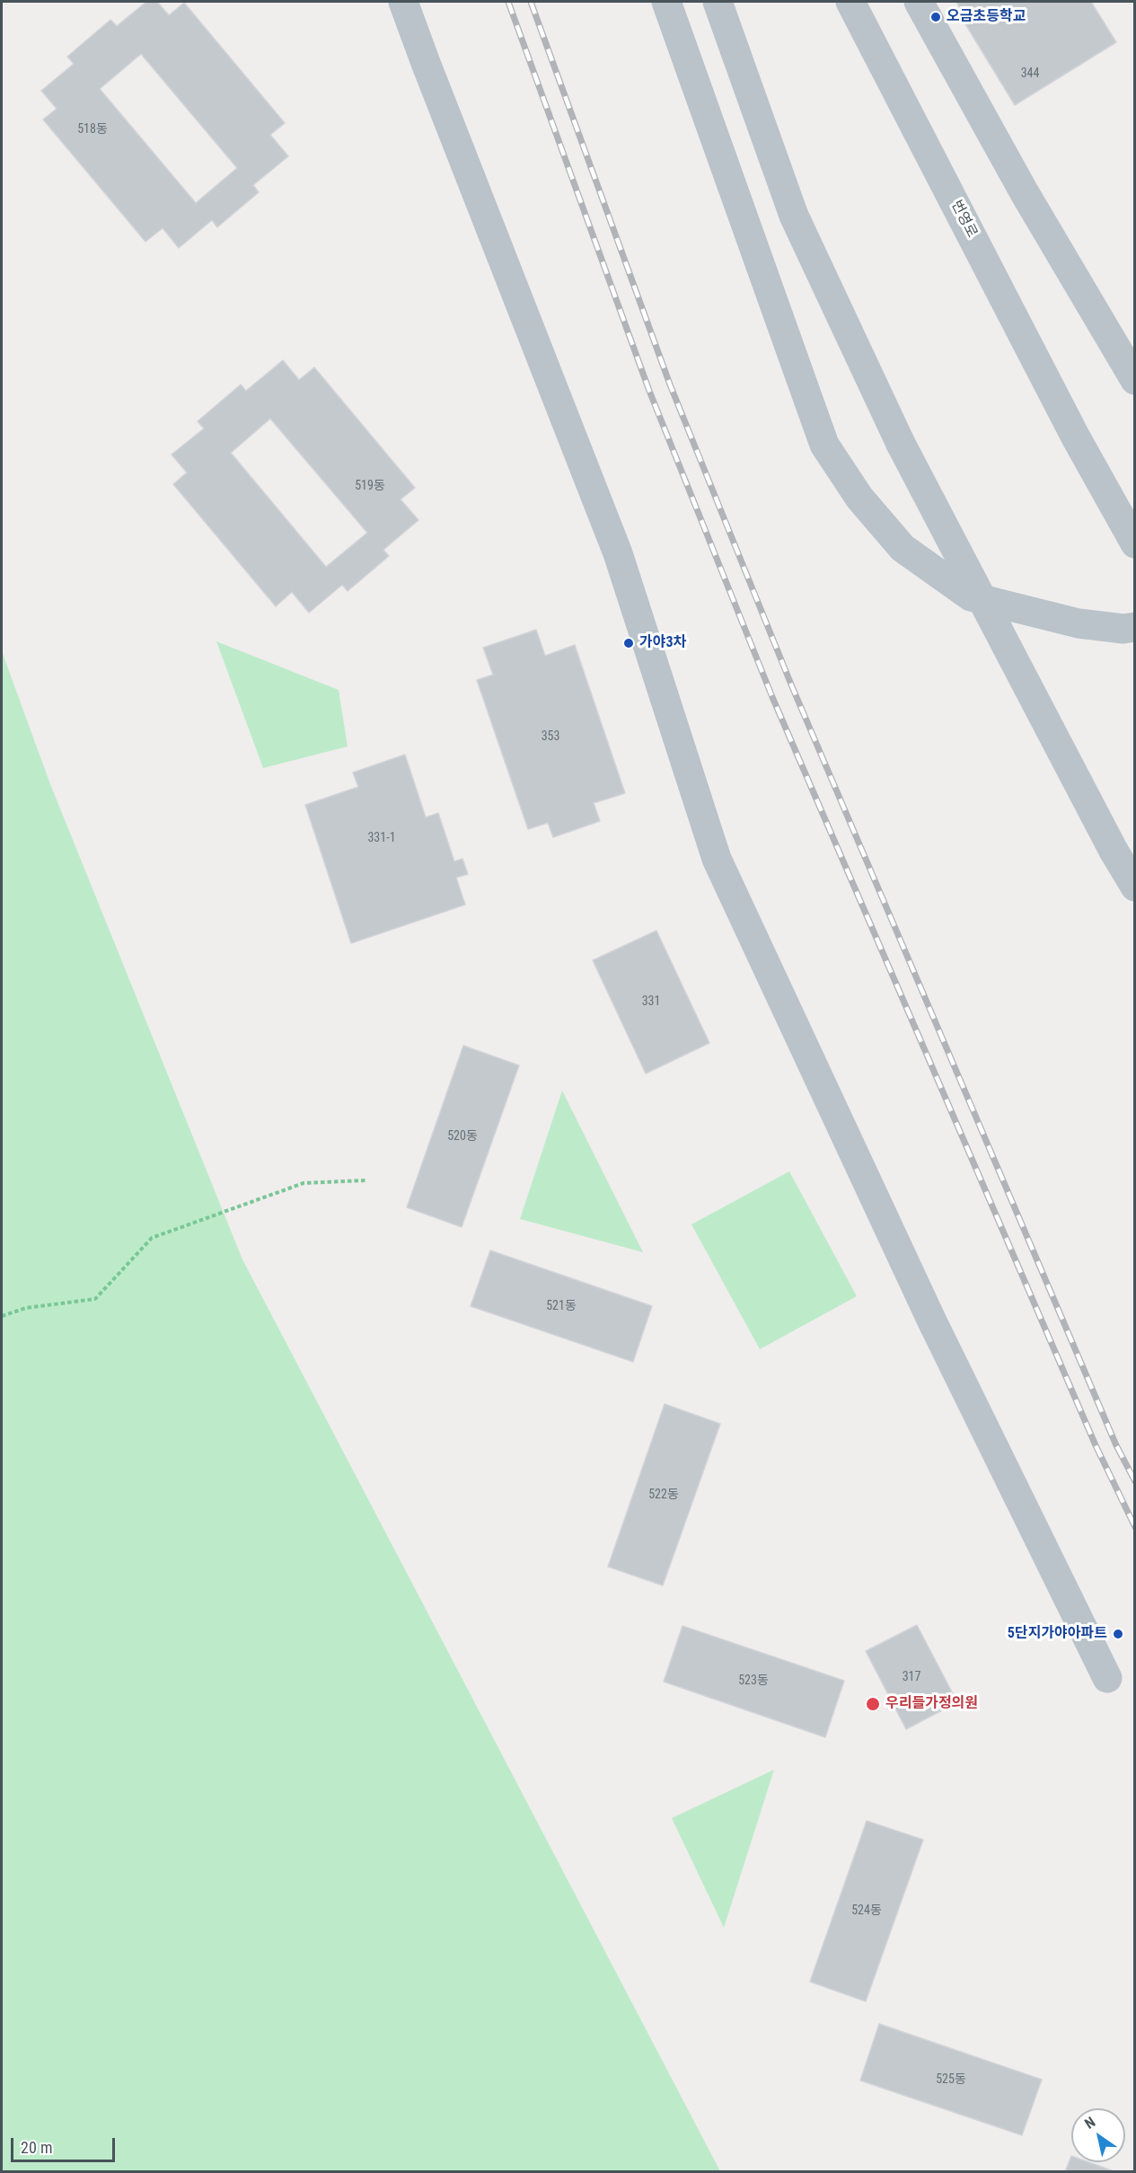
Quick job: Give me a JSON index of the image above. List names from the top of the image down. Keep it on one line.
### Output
{"streets":{"street":["번영로"]},"places":["오금초등학교","가야3차","5단지가야아파트","우리들가정의원"],"house_numbers":["344","518동","519동","353","331-1","331","520동","521동","522동","317","523동","524동","525동"],"scale_bar":"20 m","north":"top left"}
